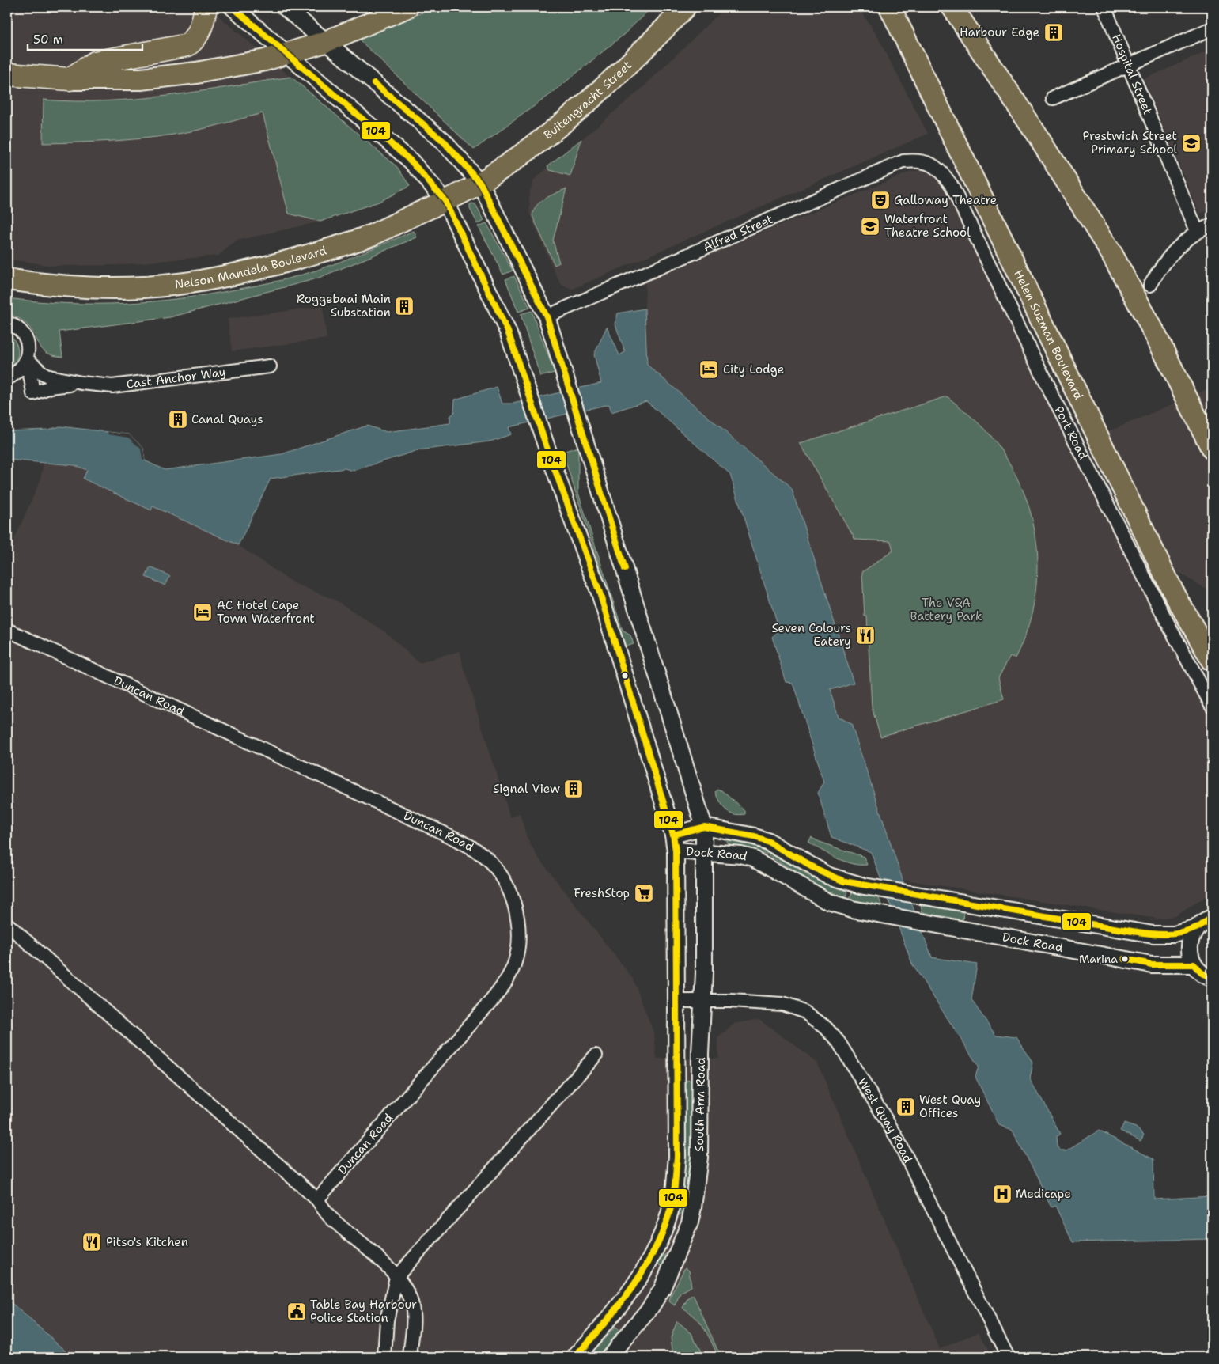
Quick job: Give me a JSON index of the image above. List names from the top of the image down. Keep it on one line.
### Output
{"streets":{"main road":["Buitengracht Street","Nelson Mandela Boulevard","Helen Suzman Boulevard"],"street":["Hospital Street","Alfred Street","Cast Anchor Way","Port Road","Duncan Road","Dock Road","South Arm Road","West Quay Road"]},"crossings":[["Buitengracht Street","Nelson Mandela Boulevard"],["Alfred Street","Port Road"],["Nelson Mandela Boulevard","Dock Road"],["Dock Road","South Arm Road"],["South Arm Road","West Quay Road"]],"parks":["The V&A Battery Park"],"places":{"building":["Harbour Edge","Roggebaai Main Substation","Canal Quays","Signal View","West Quay Offices"],"school or university":["Prestwich Street Primary School","Waterfront Theatre School"],"theatre":["Galloway Theatre"],"hotel":["City Lodge","AC Hotel Cape Town Waterfront"],"restaurant":["Seven Colours Eatery","Pitso's Kitchen"],"supermarket":["FreshStop"],"other":["Marina"],"hospital":["Medicape"],"public building":["Table Bay Harbour Police Station"]},"lines":["transit line 104"],"scale_bar":"50 m"}
